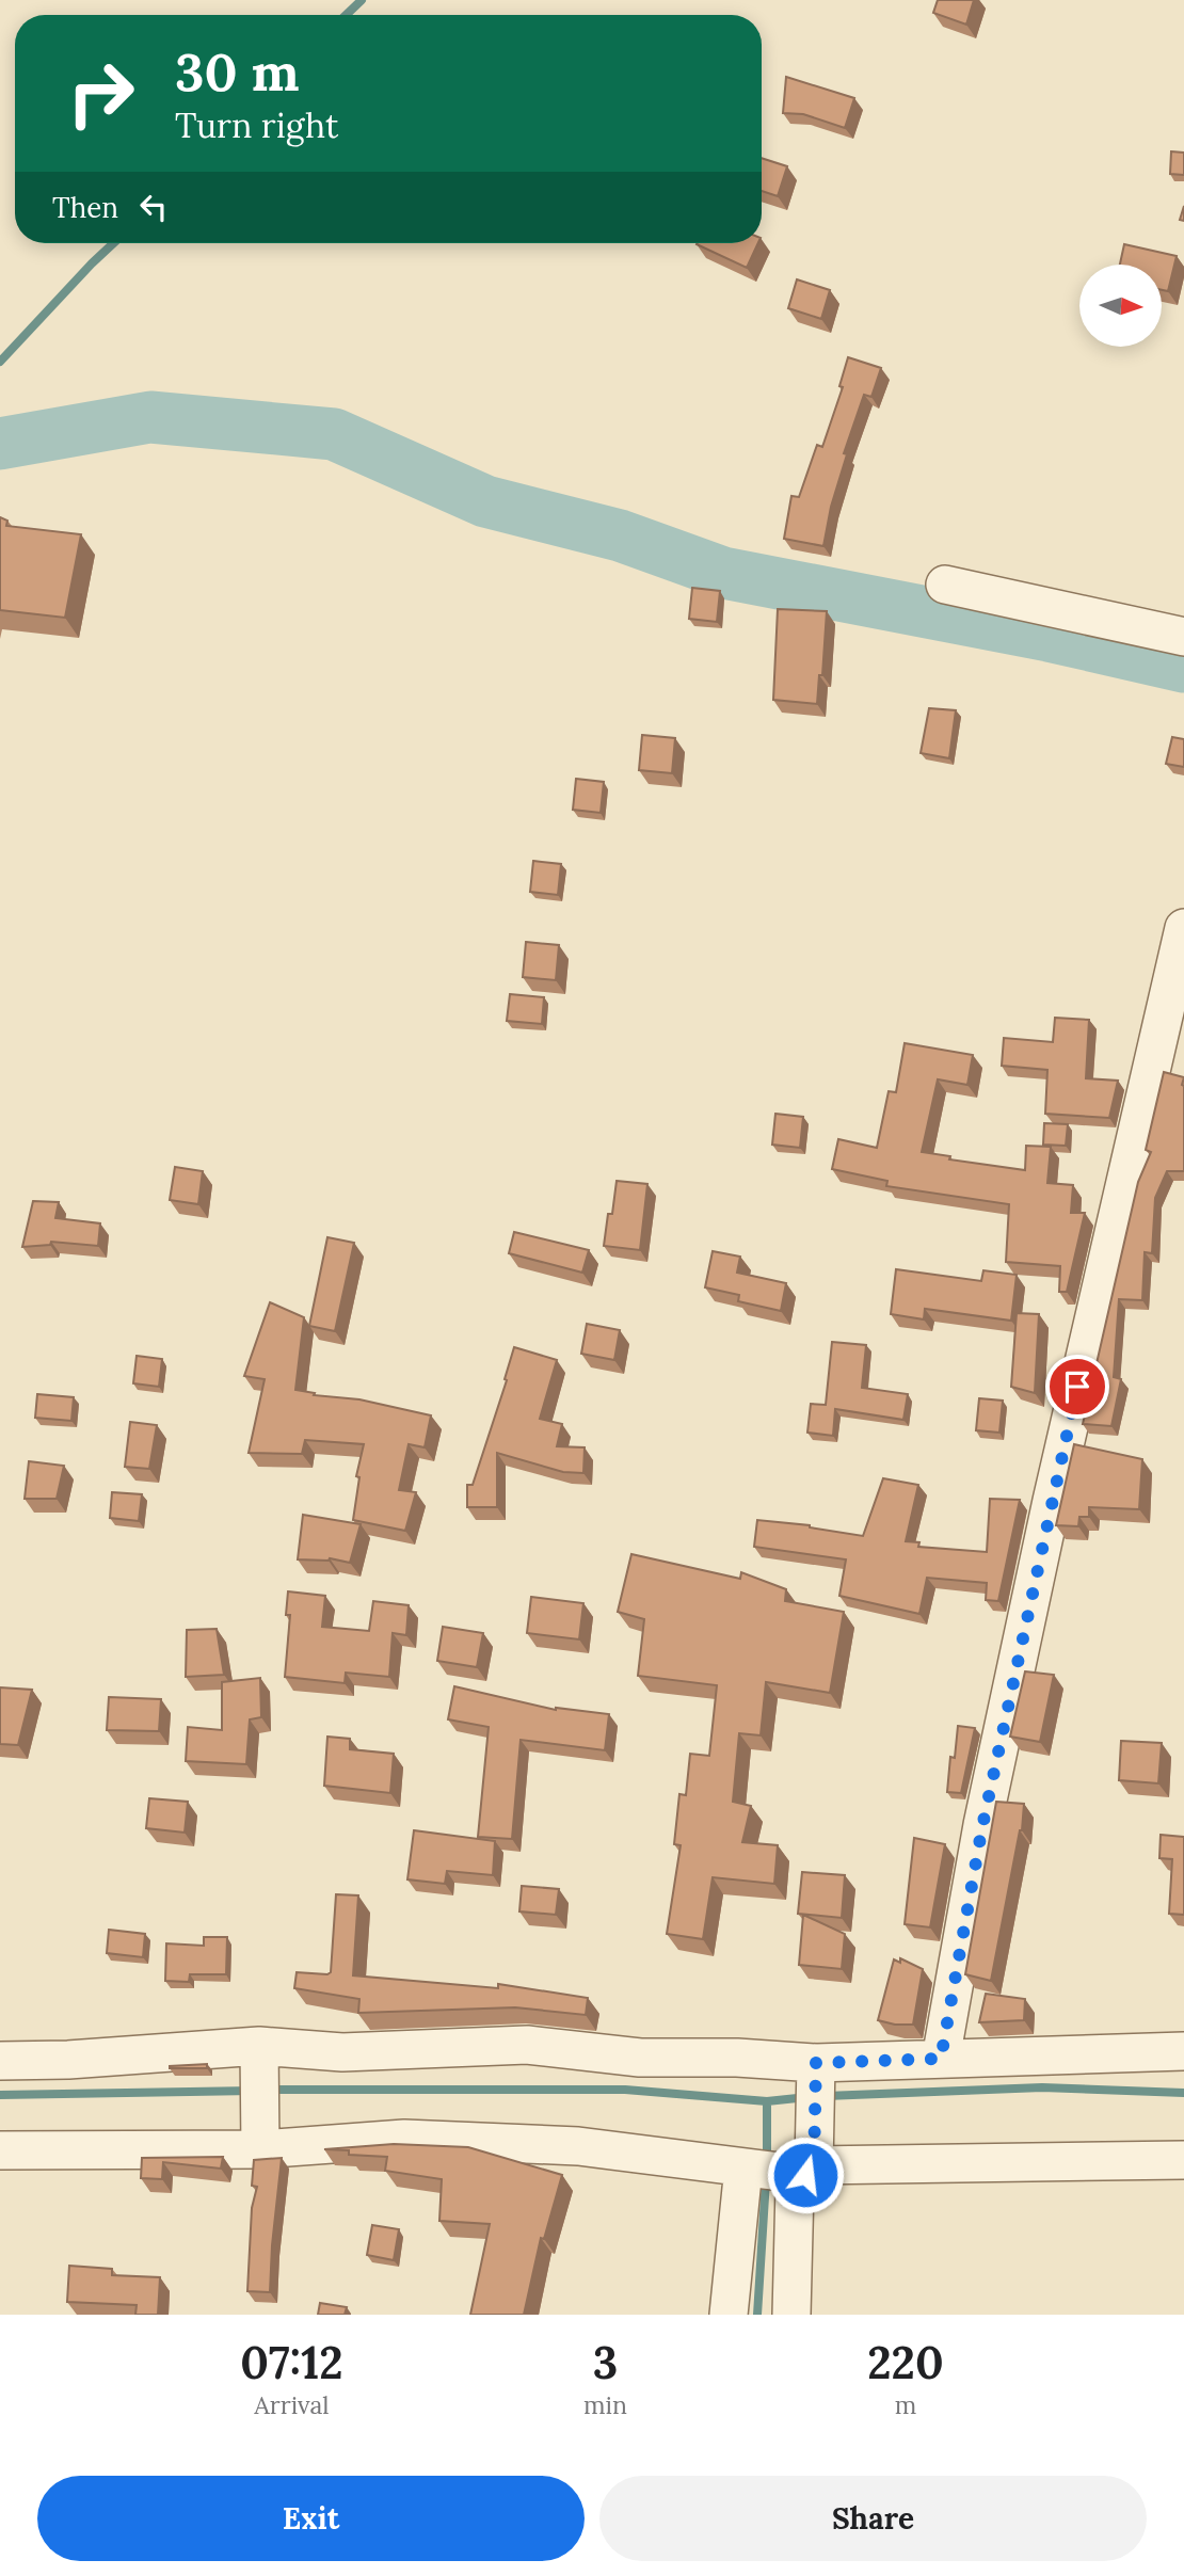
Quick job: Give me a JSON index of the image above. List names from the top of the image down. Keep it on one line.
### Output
{"north":"right","page":{"turn":["30 m","Turn right"],"then":"Then","eta":["07:12","Arrival","3","min","220","m"],"buttons":["Exit","Share"]}}
